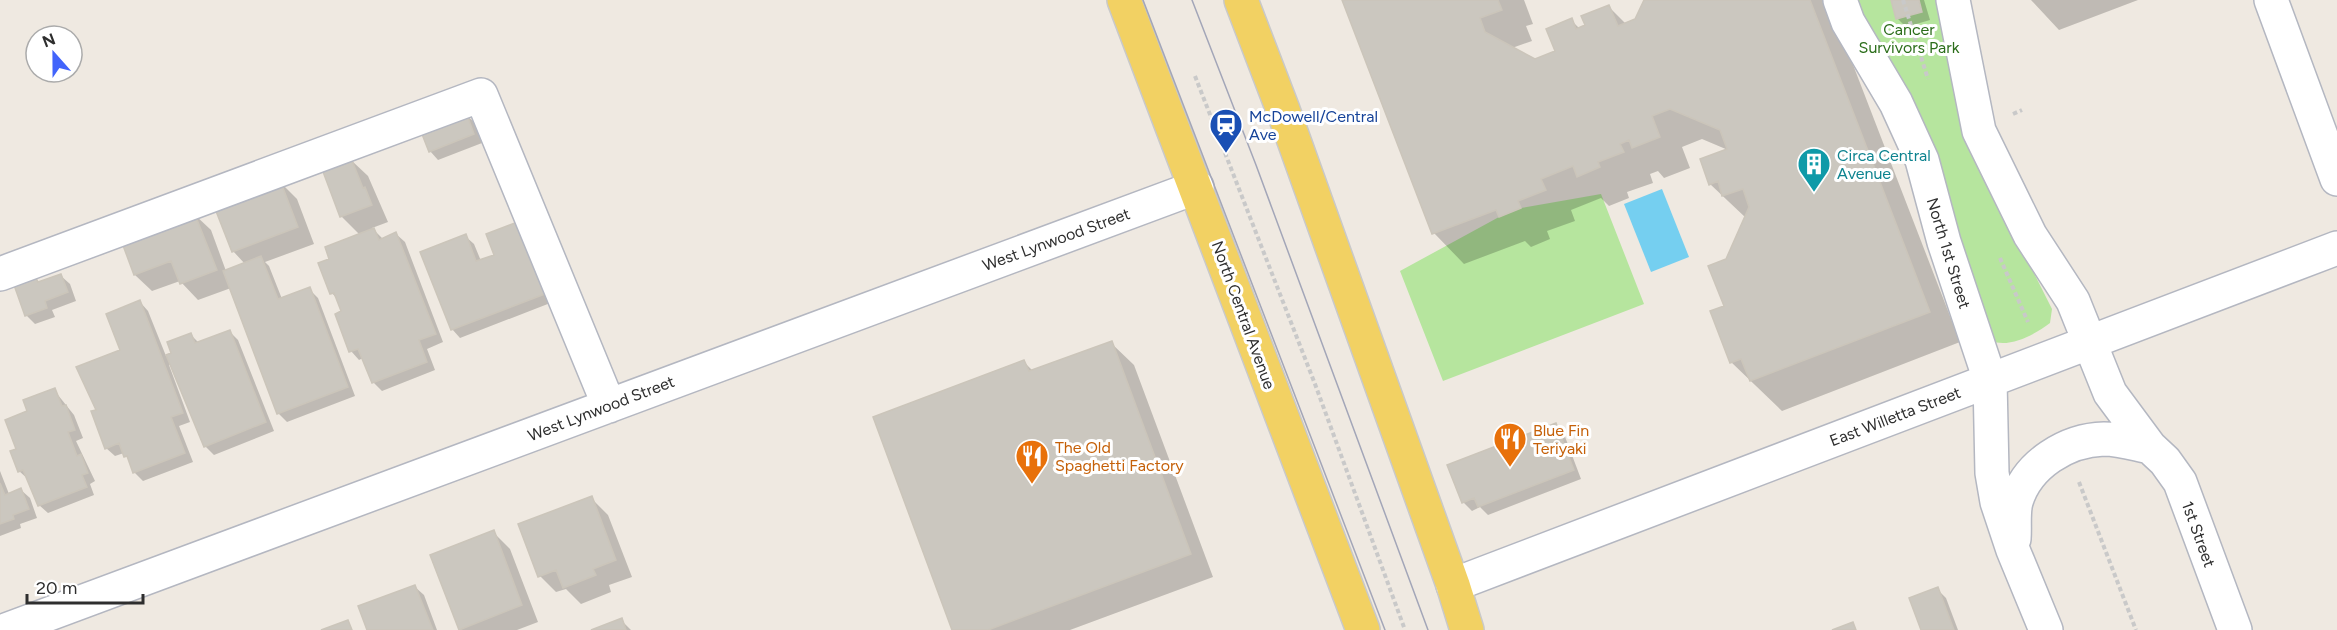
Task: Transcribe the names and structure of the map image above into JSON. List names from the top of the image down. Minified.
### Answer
{"streets":{"main road":["North Central Avenue"],"street":["West Lynwood Street","North 1st Street","East Willetta Street","1st Street"]},"crossings":[["West Lynwood Street","North Central Avenue"],["North 1st Street","East Willetta Street"],["East Willetta Street","1st Street"]],"parks":["Cancer Survivors Park"],"places":{"station":["McDowell/Central Ave"],"building":["Circa Central Avenue"],"restaurant":["Blue Fin Teriyaki","The Old Spaghetti Factory"]},"scale_bar":"20 m","north":"top"}
